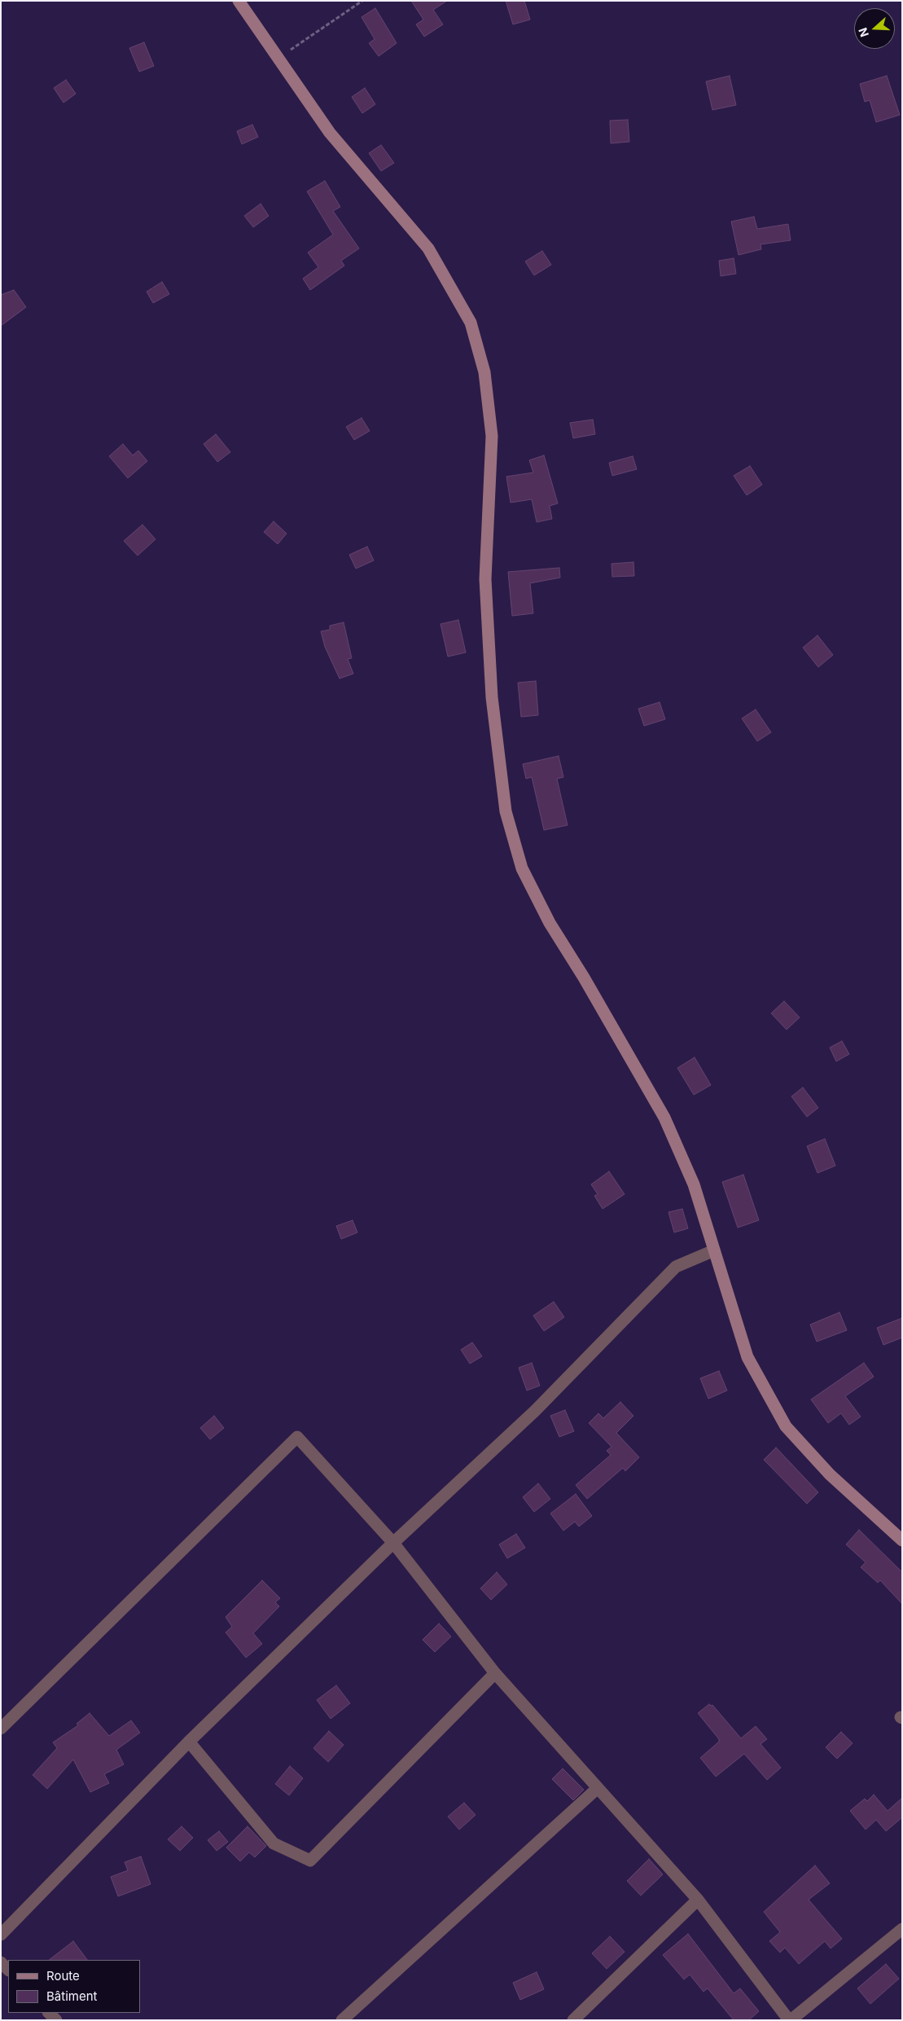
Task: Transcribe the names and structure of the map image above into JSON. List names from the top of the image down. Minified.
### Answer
{"legend":["Route","Bâtiment"],"north":"left"}
